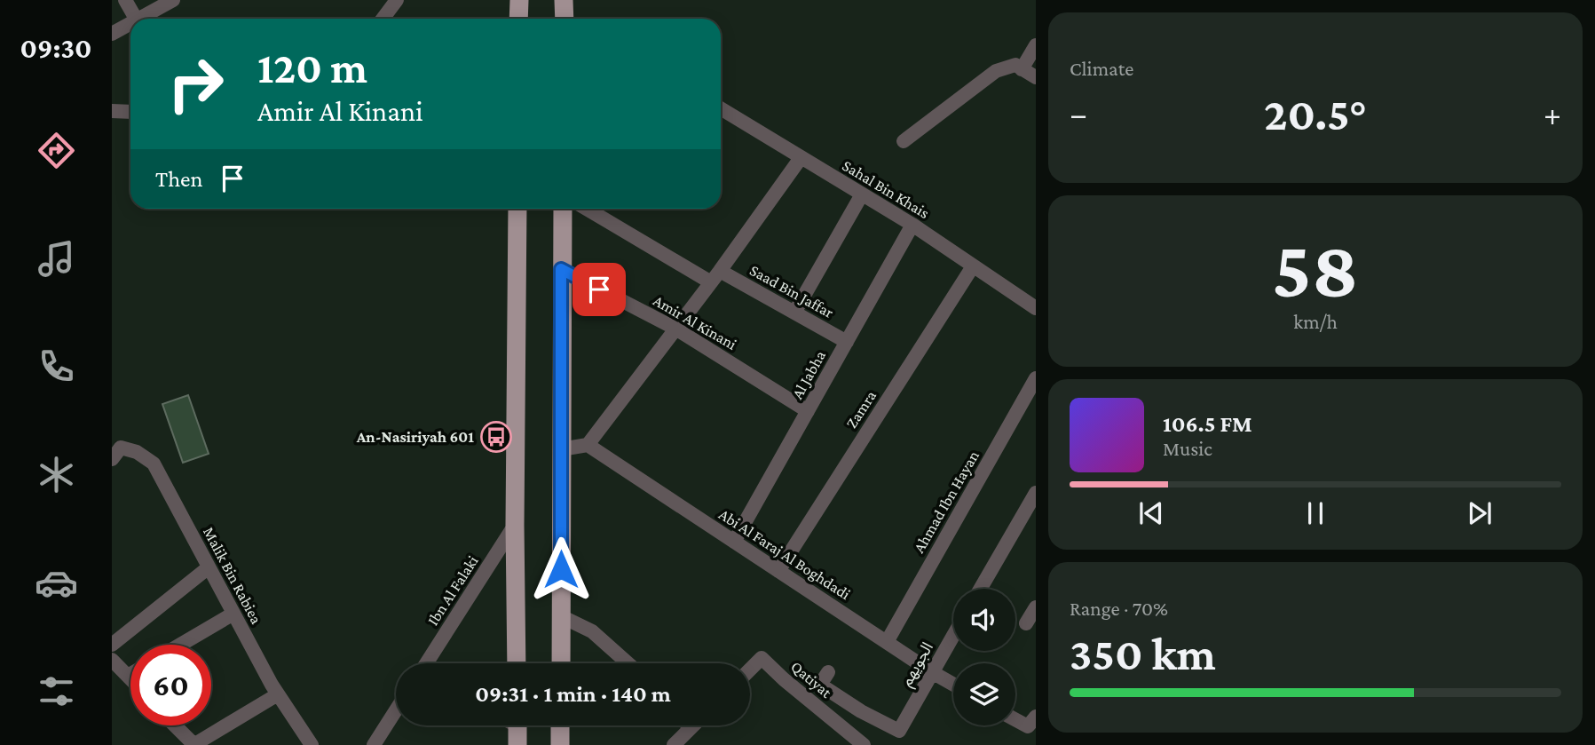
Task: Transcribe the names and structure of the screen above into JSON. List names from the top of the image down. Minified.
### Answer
{"streets":{"street":["Sahal Bin Khais","Saad Bin Jaffar","Amir Al Kinani","Al Jabha","Zamra","Ahmad Ibn Hayan","Abi Al Faraj Al Boghdadi","Malik Bin Rabiea","Ibn Al Falaki","الجويهم","Qatiyat"]},"crossings":[["Sahal Bin Khais","Al Jabha"],["Sahal Bin Khais","Zamra"],["Saad Bin Jaffar","Al Jabha"],["Amir Al Kinani","Al Jabha"],["Al Jabha","Abi Al Faraj Al Boghdadi"],["Zamra","Abi Al Faraj Al Boghdadi"],["Ahmad Ibn Hayan","Abi Al Faraj Al Boghdadi"],["Abi Al Faraj Al Boghdadi","الجويهم"]],"places":{"bus stop":["An-Nasiriyah 601"]},"page":{"tabs":"09:30","tile":["Climate",["58","km/h"],["Range · 70%","350 km"]],"turn":["120 m","Amir Al Kinani"],"heat":["−","20.5°","+"],"then":"Then","song":["106.5 FM","Music"],"limit":"60","trip":"09:31 · 1 min · 140 m"}}
